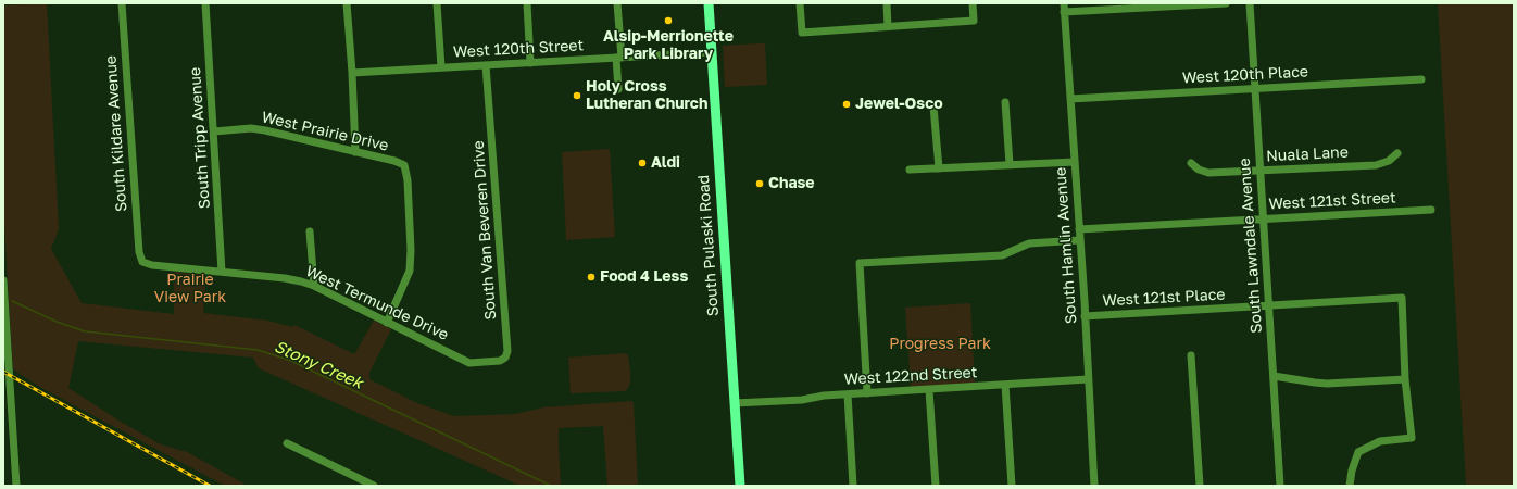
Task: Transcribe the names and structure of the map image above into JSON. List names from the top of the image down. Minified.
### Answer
{"streets":{"main road":["South Pulaski Road"],"street":["West 120th Street","West 120th Place","West Prairie Drive","South Kildare Avenue","South Tripp Avenue","Nuala Lane","West 121st Street","South Van Beveren Drive","South Hamlin Avenue","South Lawndale Avenue","West 121st Place","West Termunde Drive","West 122nd Street"]},"crossings":[["West 120th Street","South Van Beveren Drive"],["West 120th Street","South Pulaski Road"],["West 120th Place","South Hamlin Avenue"],["West 120th Place","South Lawndale Avenue"],["West Prairie Drive","South Tripp Avenue"],["West Prairie Drive","West Termunde Drive"],["South Kildare Avenue","West Termunde Drive"],["South Tripp Avenue","West Termunde Drive"],["Nuala Lane","South Lawndale Avenue"],["West 121st Street","South Hamlin Avenue"],["West 121st Street","South Lawndale Avenue"],["South Van Beveren Drive","West Termunde Drive"],["South Pulaski Road","West 122nd Street"],["South Hamlin Avenue","West 121st Place"],["South Hamlin Avenue","West 122nd Street"],["South Lawndale Avenue","West 121st Place"]],"water":["Stony Creek"],"parks":["Prairie View Park","Progress Park"],"places":["Alsip-Merrionette Park Library","Holy Cross Lutheran Church","Jewel-Osco","Aldi","Chase","Food 4 Less"]}
